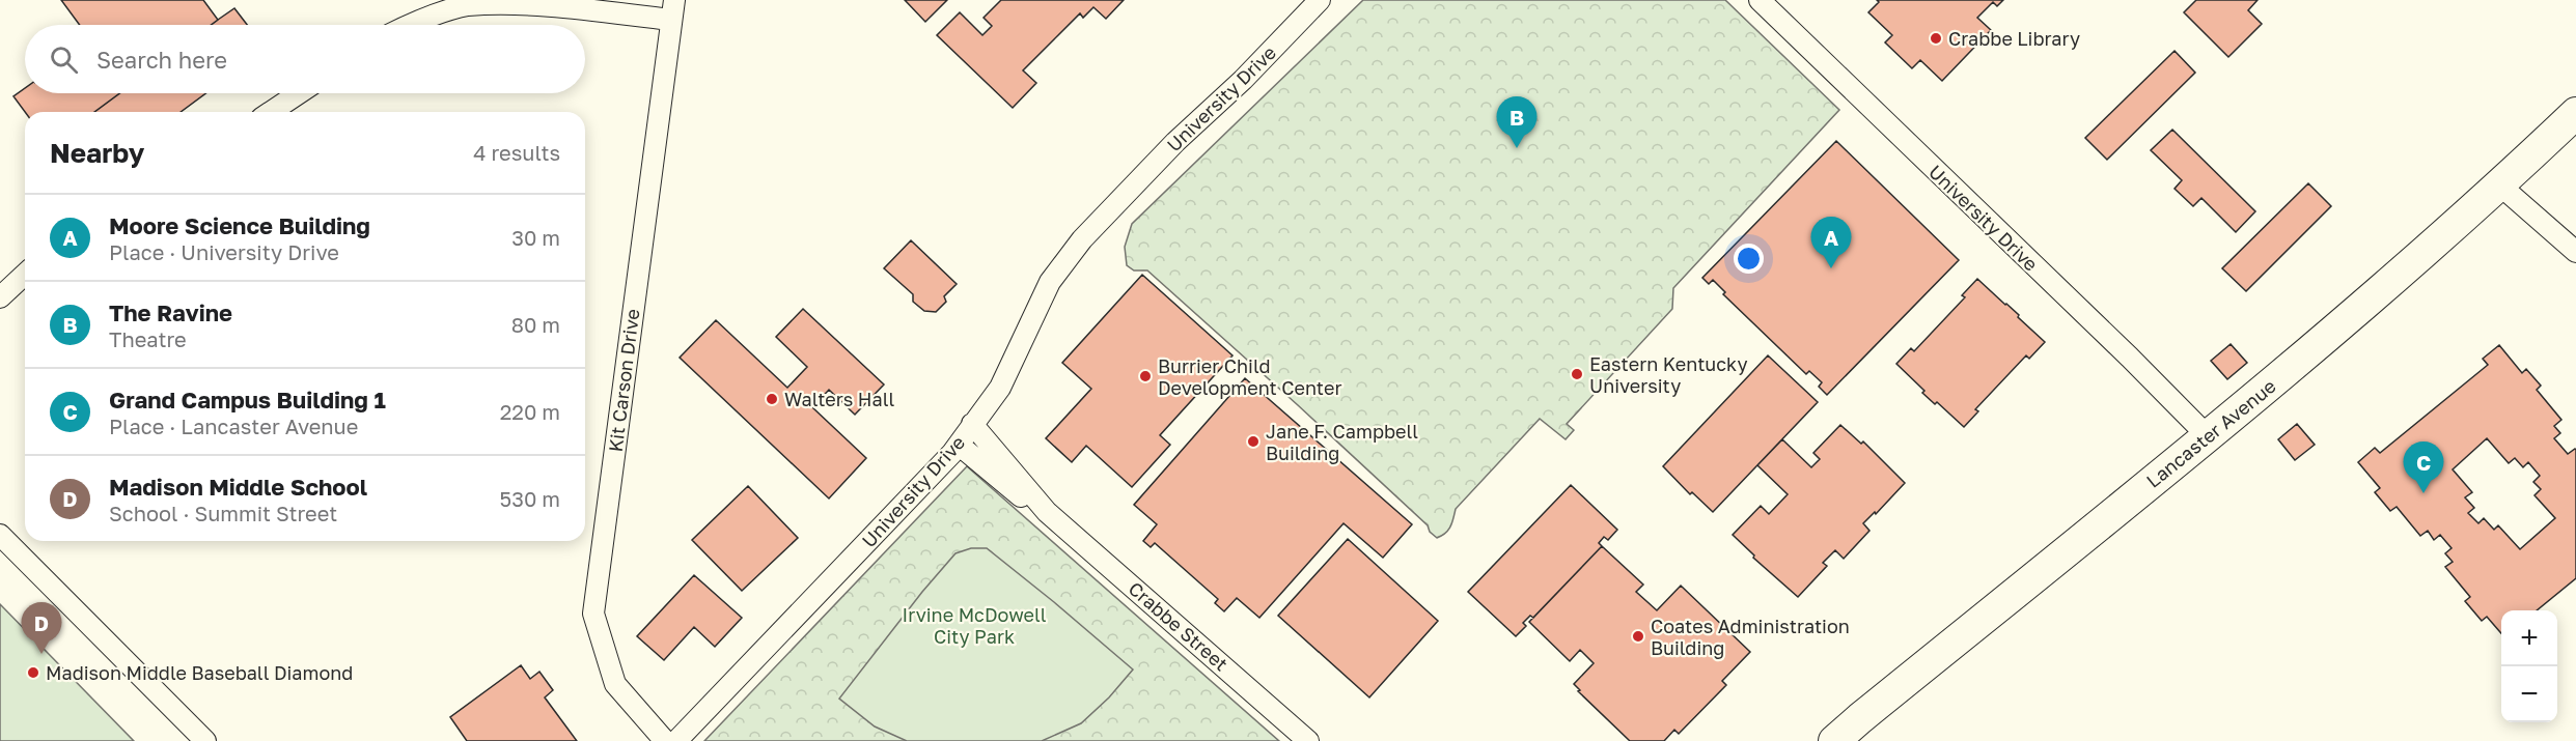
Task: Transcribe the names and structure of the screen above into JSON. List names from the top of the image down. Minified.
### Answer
{"streets":{"main road":["Lancaster Avenue"],"street":["University Drive","Kit Carson Drive","Crabbe Street"]},"crossings":[["University Drive","Lancaster Avenue"],["University Drive","Crabbe Street"]],"parks":["Irvine McDowell City Park"],"places":["Crabbe Library","Eastern Kentucky University","Burrier Child Development Center","Walters Hall","Jane F. Campbell Building","Coates Administration Building","Madison Middle Baseball Diamond"],"page":{"search":"Search here","pins":["B","A","C","D"],"heading":["Nearby","4 results"],"list":[{"mark":"A","name":"Moore Science Building","note":"Place · University Drive","value":"30 m"},{"mark":"B","name":"The Ravine","note":"Theatre","value":"80 m"},{"mark":"C","name":"Grand Campus Building 1","note":"Place · Lancaster Avenue","value":"220 m"},{"mark":"D","name":"Madison Middle School","note":"School · Summit Street","value":"530 m"}],"map_buttons":["+","−"]}}
